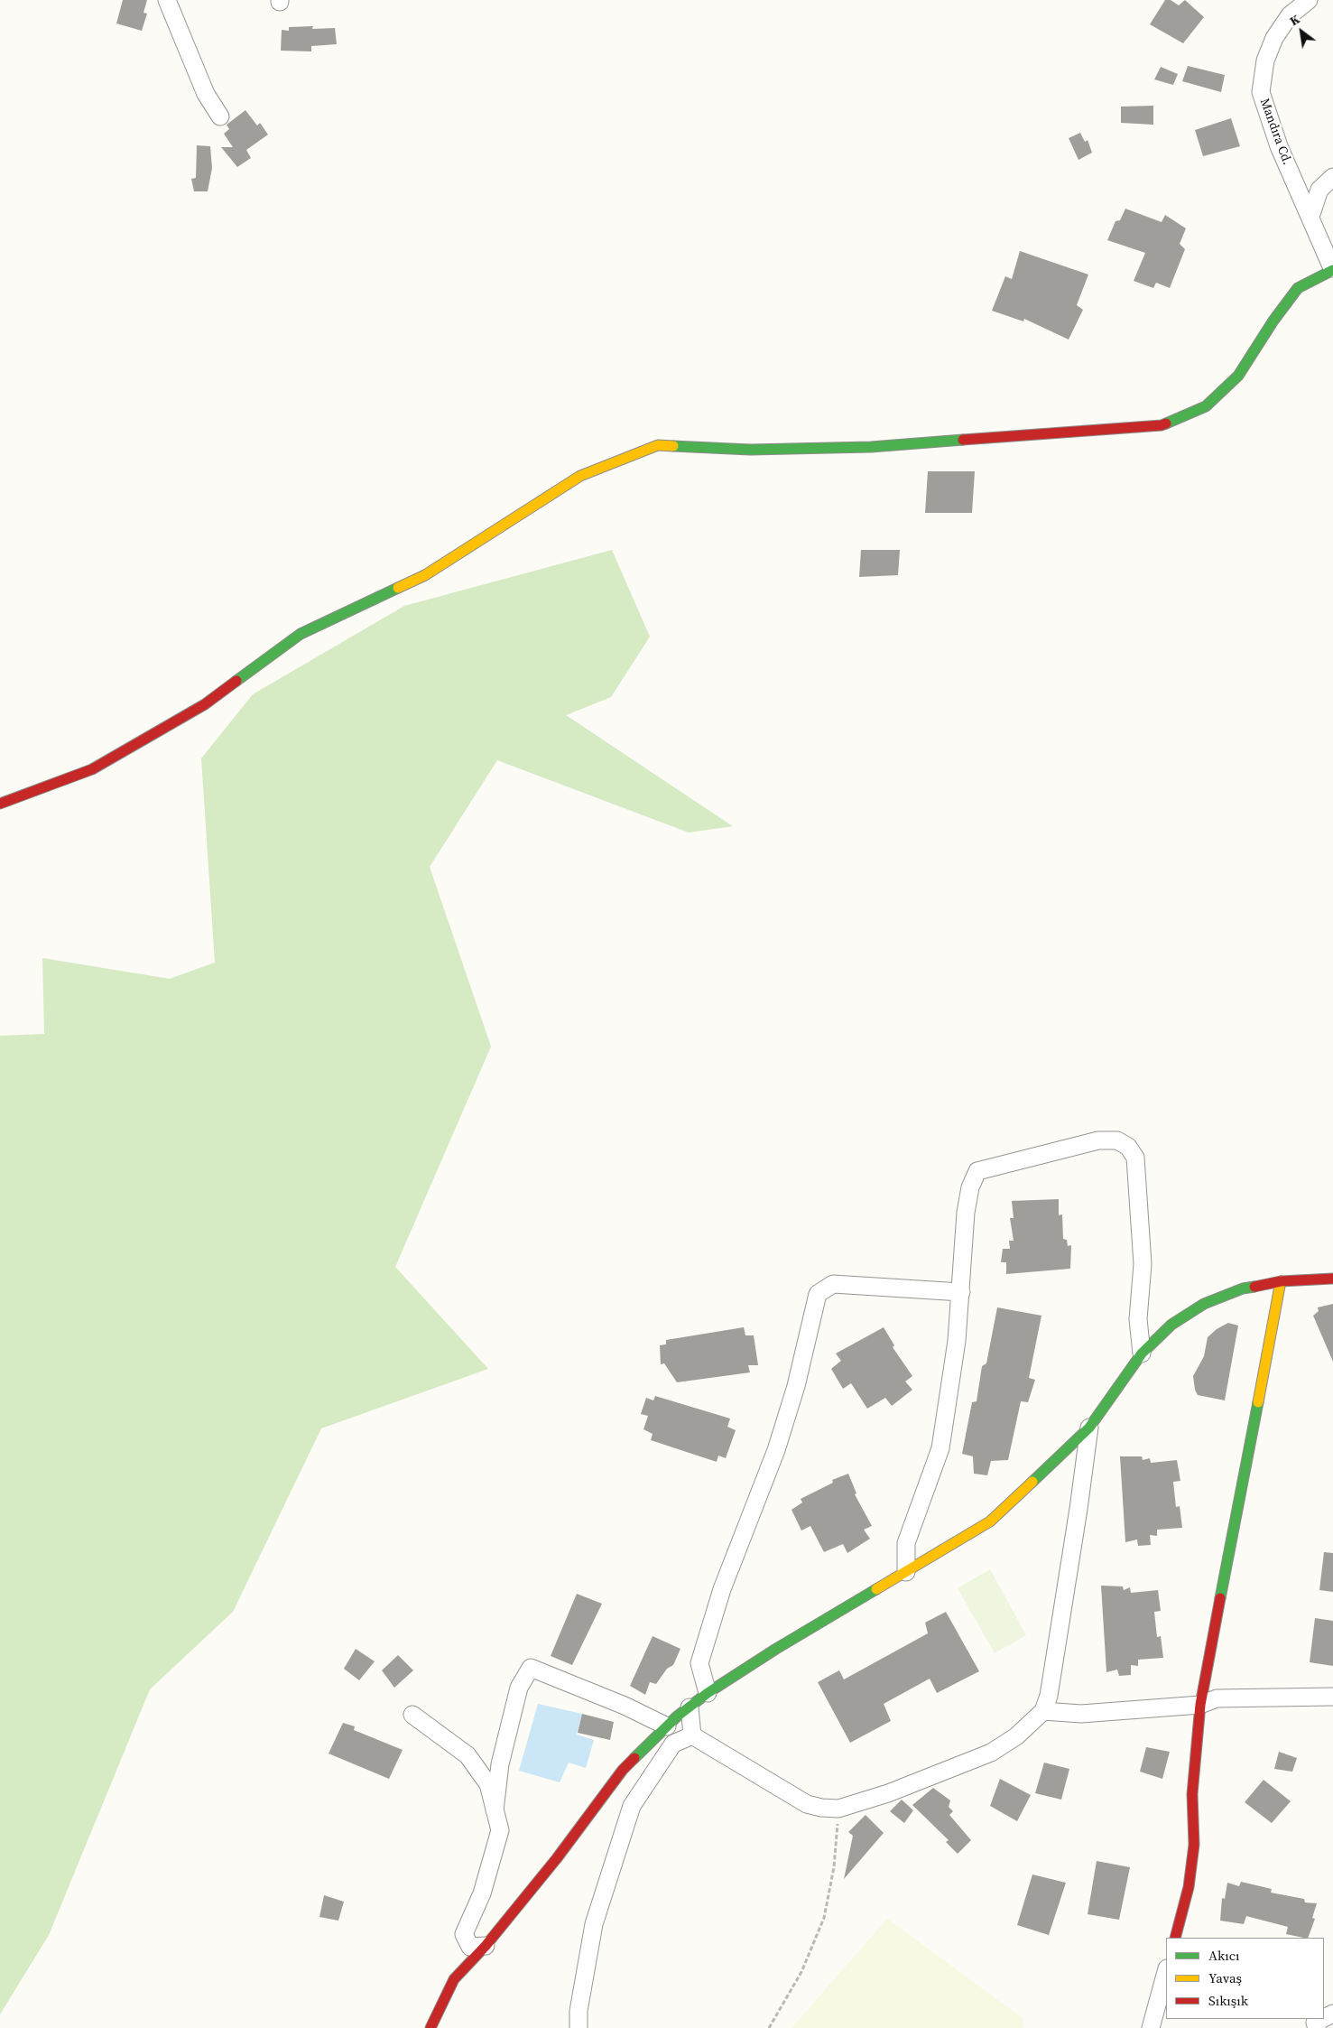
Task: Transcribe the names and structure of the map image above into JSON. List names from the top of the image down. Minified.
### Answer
{"streets":{"street":["Mandıra Cd."]},"legend":["Akıcı","Yavaş","Sıkışık"],"north":"top left"}
